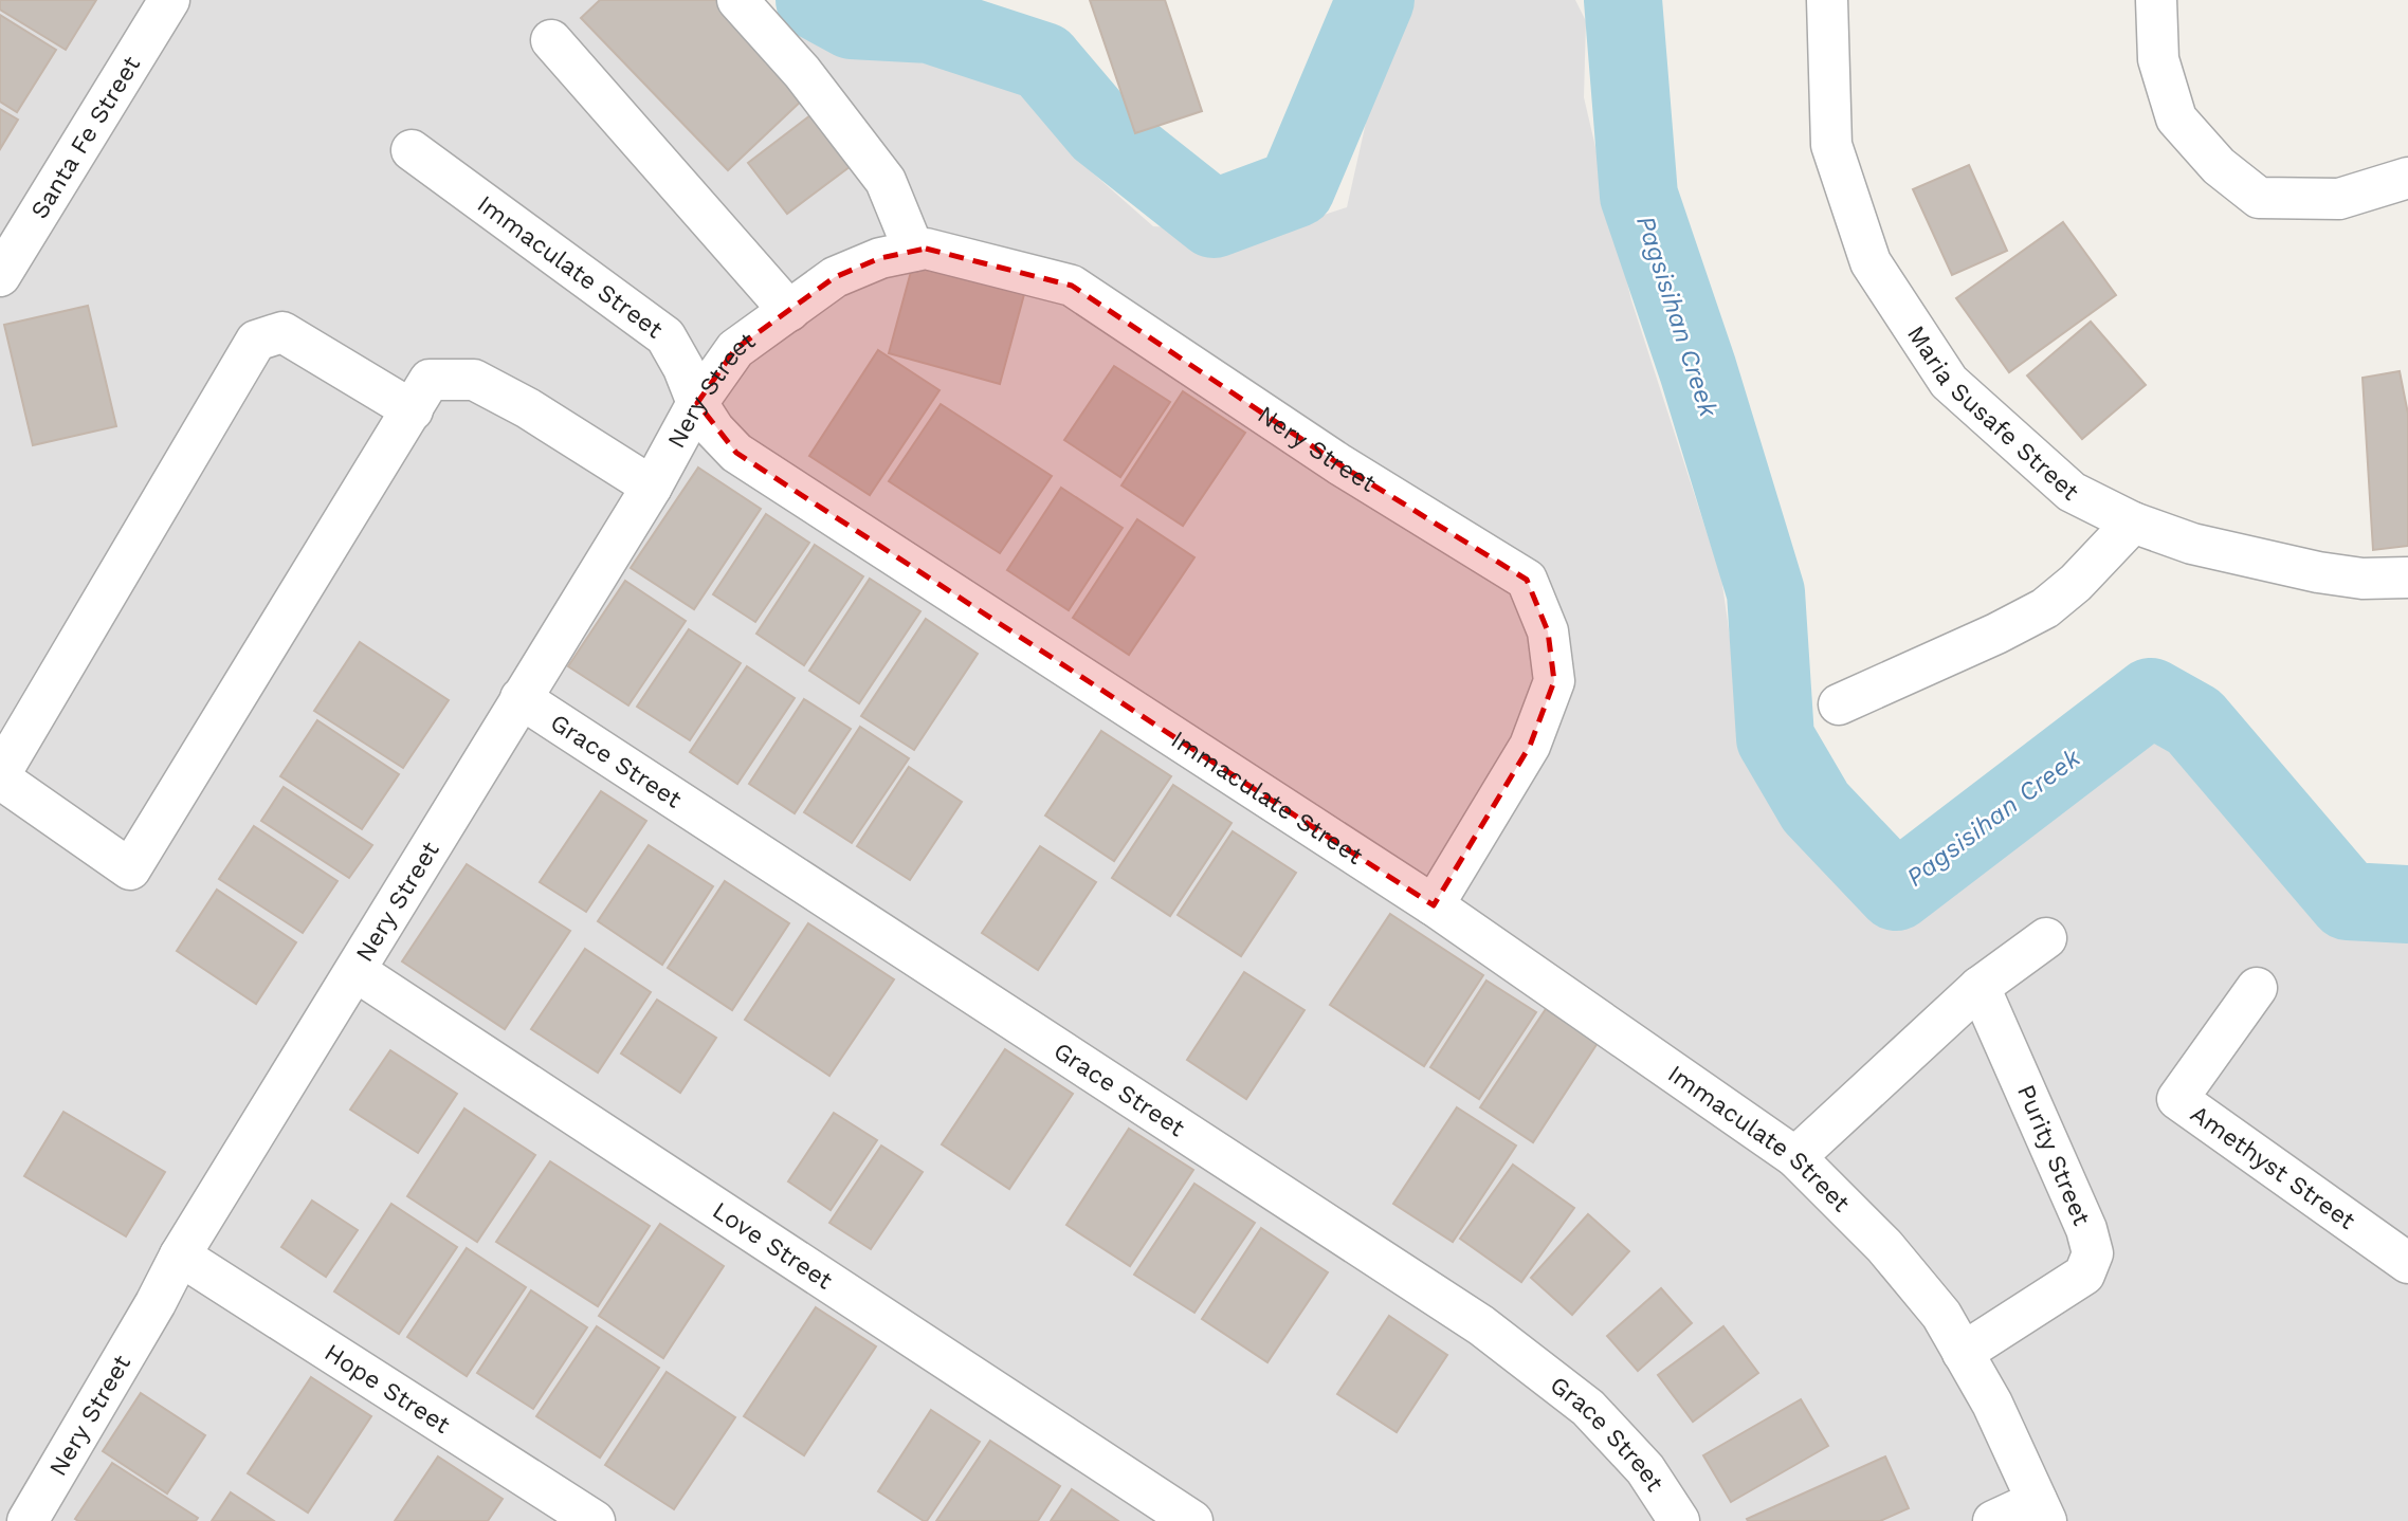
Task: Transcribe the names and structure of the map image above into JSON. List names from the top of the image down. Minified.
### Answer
{"streets":{"street":["Santa Fe Street","Immaculate Street","Nery Street","Maria Susafe Street","Grace Street","Purity Street","Amethyst Street","Love Street","Hope Street"]},"crossings":[["Immaculate Street","Nery Street"],["Immaculate Street","Purity Street"],["Nery Street","Grace Street"],["Nery Street","Love Street"],["Nery Street","Hope Street"]],"water":["Pagsisihan Creek"]}
